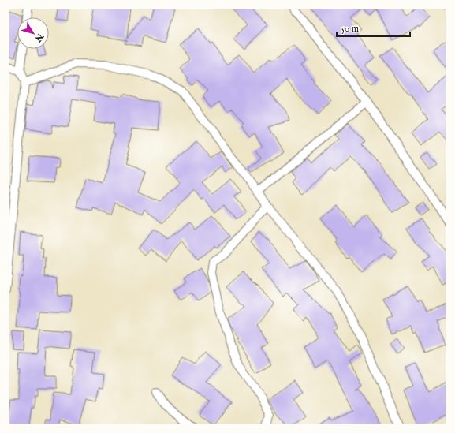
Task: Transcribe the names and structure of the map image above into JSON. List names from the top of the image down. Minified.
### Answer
{"scale_bar":"50 m","north":"bottom right"}
